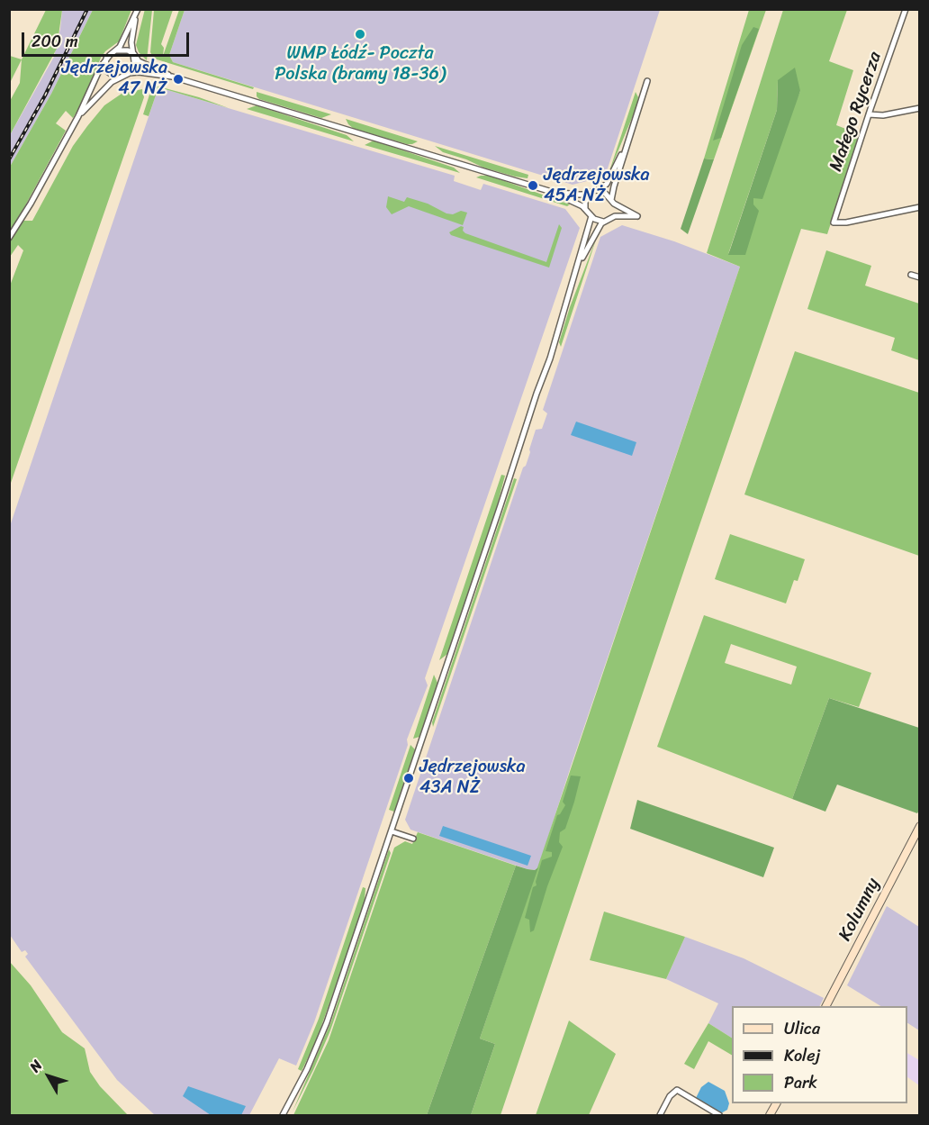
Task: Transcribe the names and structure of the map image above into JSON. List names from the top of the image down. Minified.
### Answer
{"streets":{"street":["Małego Rycerza","Kolumny"]},"places":["WMP Łódź- Poczta Polska (bramy 18-36)","Jędrzejowska 47 NŻ","Jędrzejowska 45A NŻ","Jędrzejowska 43A NŻ"],"legend":["Ulica","Kolej","Park"],"scale_bar":"200 m","north":"top left"}
